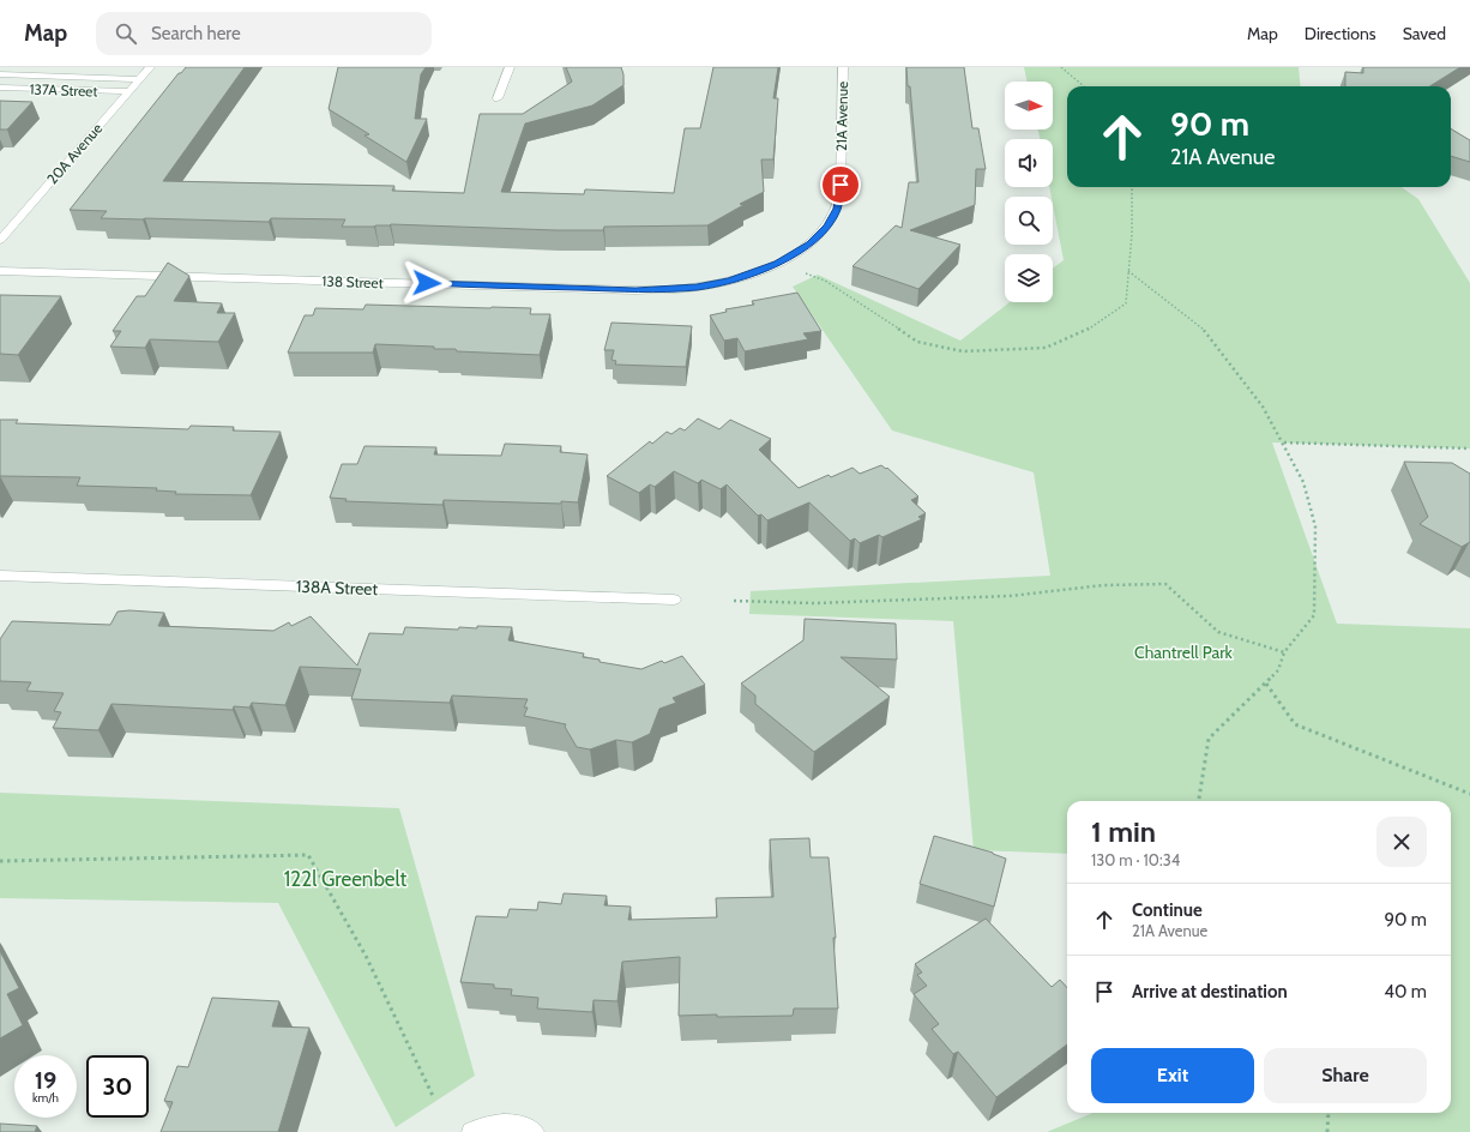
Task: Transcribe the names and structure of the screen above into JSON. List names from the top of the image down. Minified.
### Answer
{"streets":{"street":["137A Street","21A Avenue","20A Avenue","138 Street","138A Street"]},"crossings":[["137A Street","20A Avenue"],["21A Avenue","138 Street"]],"parks":["Chantrell Park","122l Greenbelt"],"north":"right","page":{"header":"Map","search":"Search here","nav":["Map","Directions","Saved"],"turn":["90 m","21A Avenue"],"heading":["1 min","130 m · 10:34"],"list":[{"name":"Continue","note":"21A Avenue","value":"90 m"},{"name":"Arrive at destination","value":"40 m"}],"buttons":["Exit","Share"],"speed":"19 km/h","limit":"30"}}
